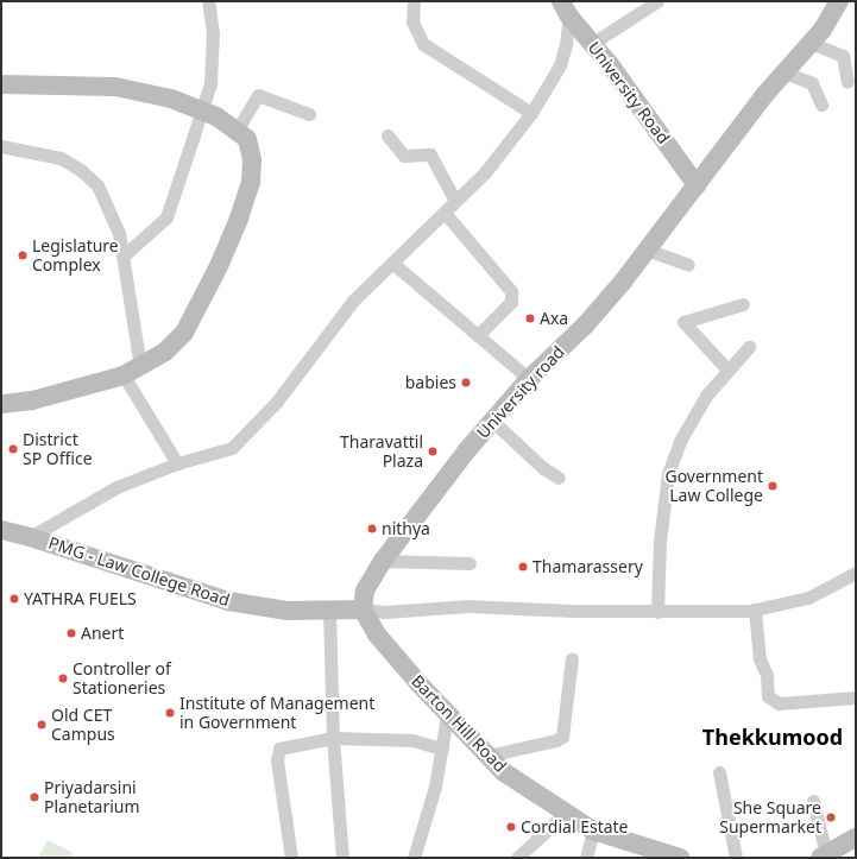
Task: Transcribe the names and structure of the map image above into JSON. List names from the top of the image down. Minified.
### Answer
{"streets":{"street":["University Road","University road","PMG - Law College Road","Barton Hill Road"]},"crossings":[["University Road","University road"],["University road","PMG - Law College Road"],["University road","Barton Hill Road"],["PMG - Law College Road","Barton Hill Road"]],"districts":["Thekkumood"],"places":["Legislature Complex","Axa","babies","District SP Office","Tharavattil Plaza","Government Law College","nithya","Thamarassery","YATHRA FUELS","Anert","Controller of Stationeries","Institute of Management in Government","Old CET Campus","Priyadarsini Planetarium","She Square Supermarket","Cordial Estate"]}
